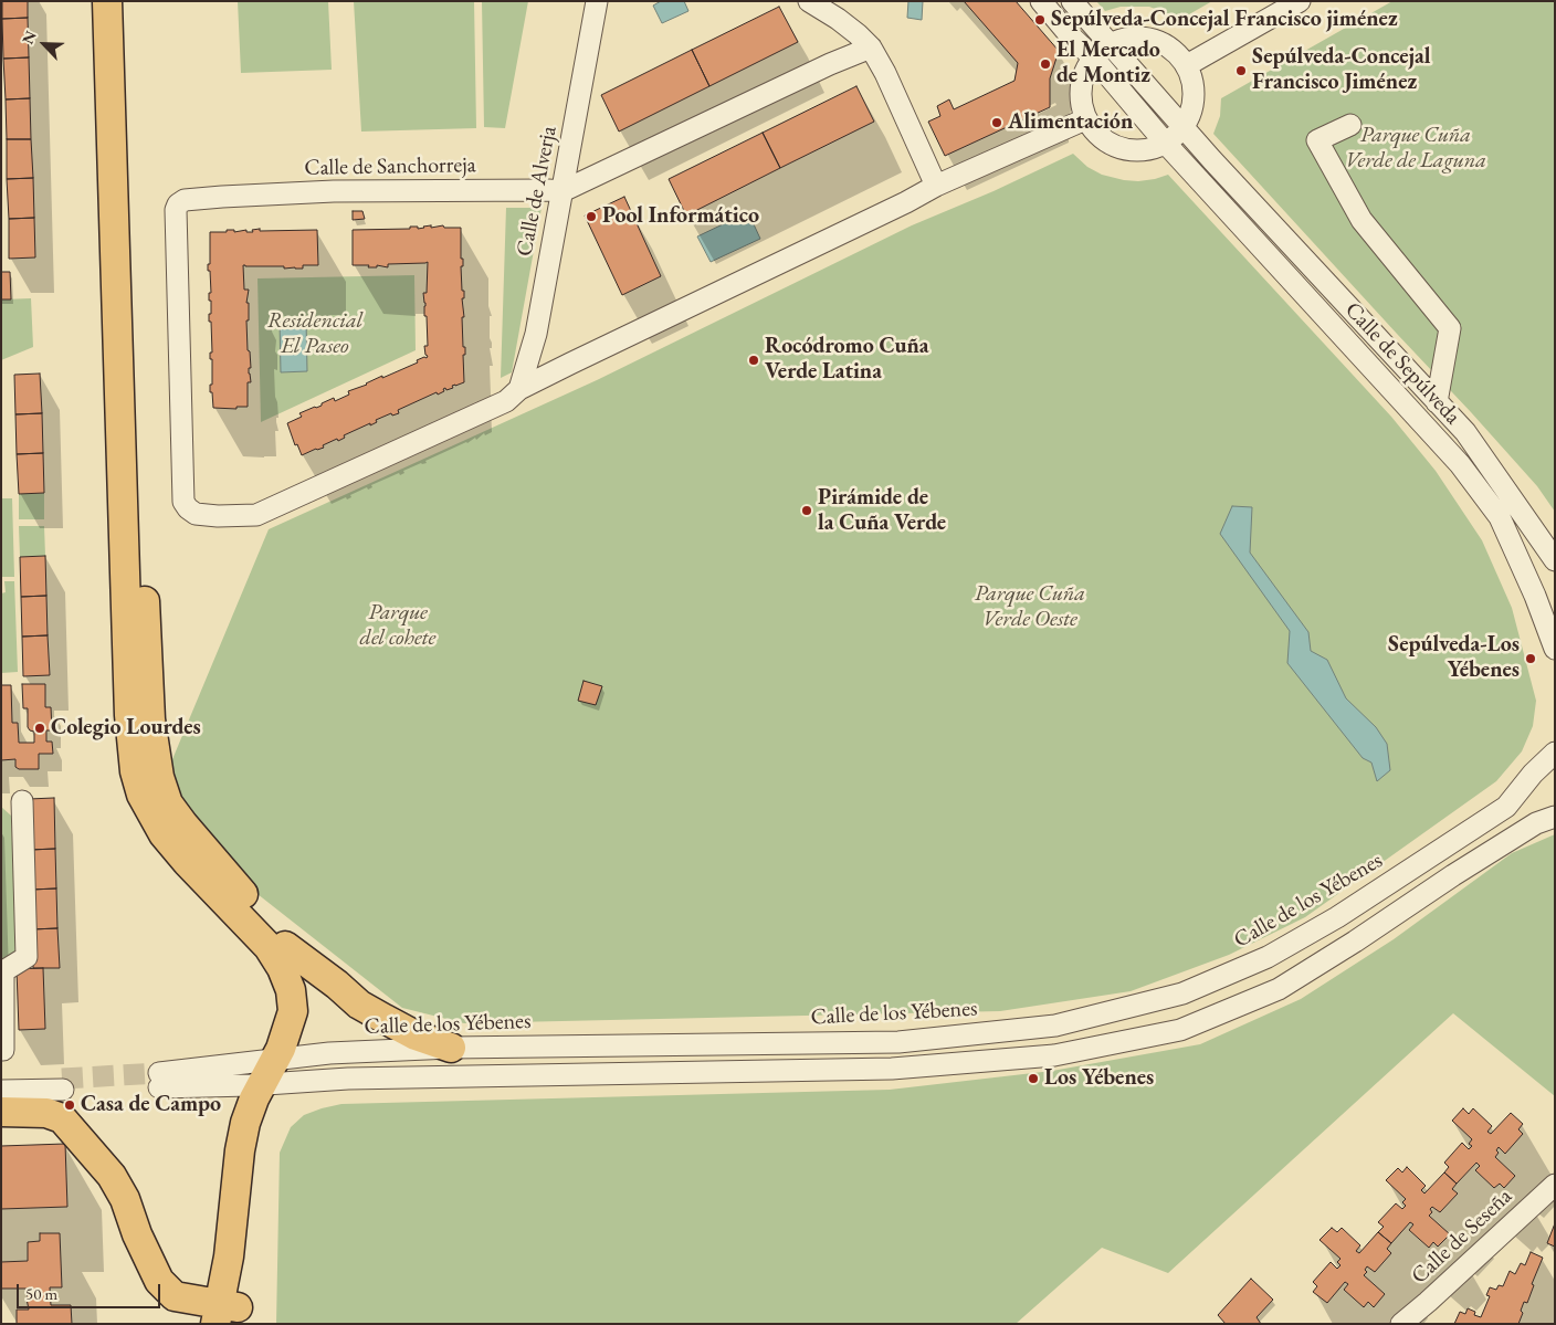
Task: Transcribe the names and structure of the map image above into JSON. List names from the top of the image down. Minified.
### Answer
{"streets":{"street":["Calle de Sanchorreja","Calle de Alverja","Calle de Sepúlveda","Calle de los Yébenes","Calle de Seseña"]},"crossings":[["Calle de Sanchorreja","Calle de Alverja"]],"parks":["Parque Cuña Verde de Laguna","Residencial El Paseo","Parque Cuña Verde Oeste","Parque del cohete"],"places":["Sepúlveda-Concejal Francisco jiménez","El Mercado de Montiz","Sepúlveda-Concejal Francisco Jiménez","Alimentación","Pool Informático","Rocódromo Cuña Verde Latina","Pirámide de la Cuña Verde","Sepúlveda-Los Yébenes","Colegio Lourdes","Los Yébenes","Casa de Campo"],"scale_bar":"50 m","north":"top left"}
